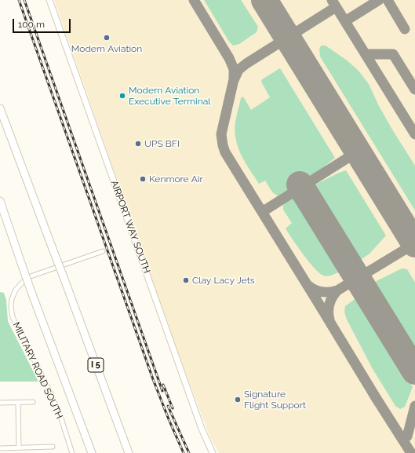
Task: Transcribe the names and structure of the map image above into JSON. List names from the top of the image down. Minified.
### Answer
{"streets":{"highway":["I 5"],"main road":["AIRPORT WAY SOUTH"],"street":["MILITARY ROAD SOUTH"]},"places":["Modern Aviation","Modern Aviation Executive Terminal","UPS BFI","Kenmore Air","Clay Lacy Jets","Signature Flight Support"],"scale_bar":"100 m"}
